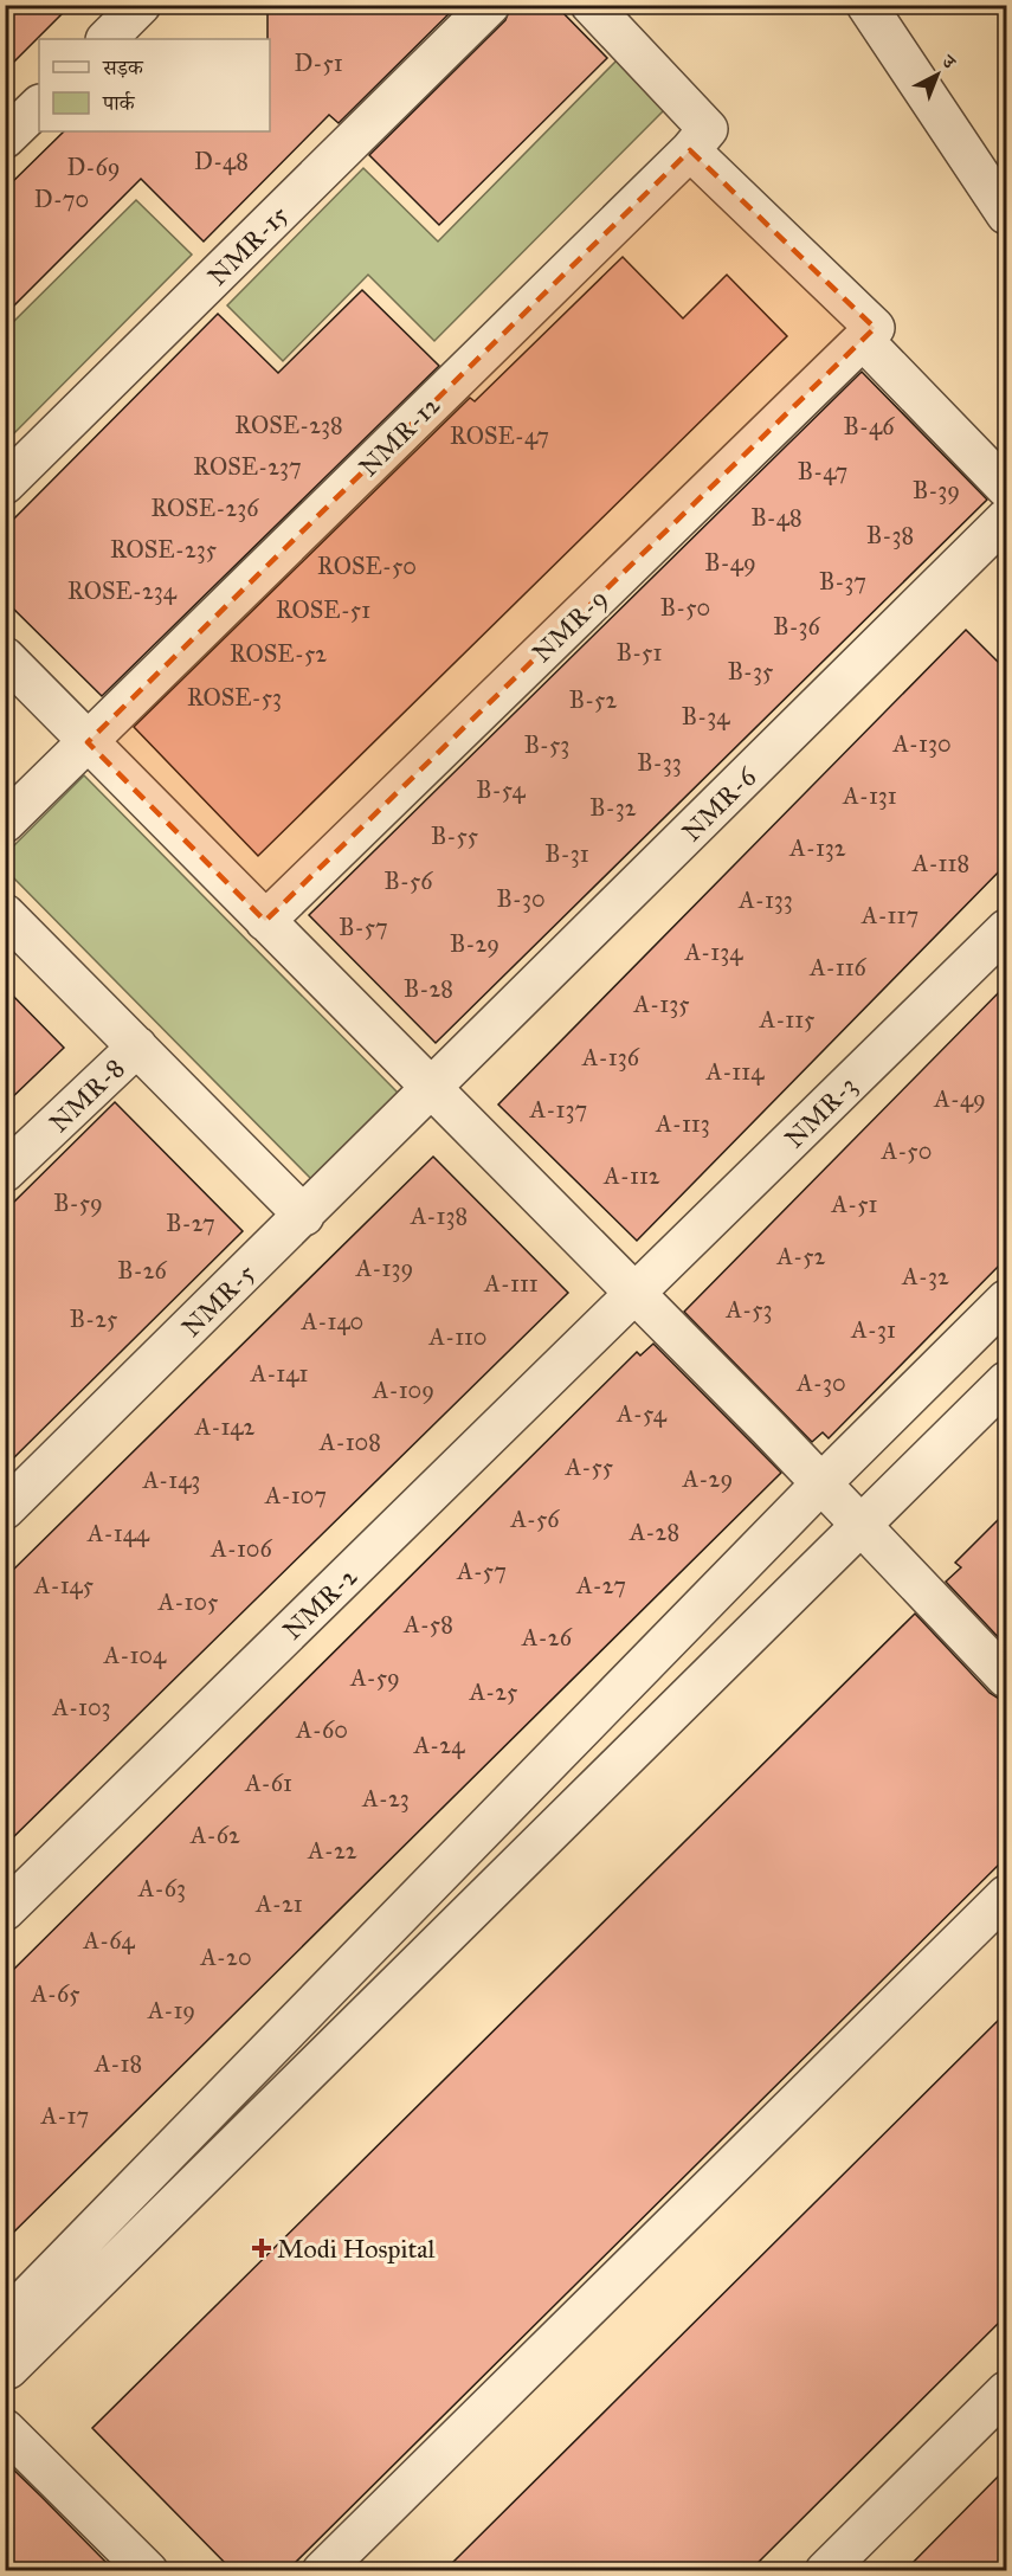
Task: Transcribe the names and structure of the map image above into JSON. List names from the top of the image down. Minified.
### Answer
{"streets":{"street":["NMR-15","NMR-12","NMR-9","NMR-6","NMR-8","NMR-3","NMR-5","NMR-2"]},"crossings":[["NMR-6","NMR-5"],["NMR-3","NMR-2"]],"places":{"health":["Modi Hospital"]},"house_numbers":["D-51","D-48","D-69","D-70","ROSE-238","B-46","ROSE-47","ROSE-237","B-47","B-39","ROSE-236","B-48","B-38","ROSE-235","B-49","ROSE-50","B-37","ROSE-234","B-50","ROSE-51","B-36","B-51","ROSE-52","B-35","ROSE-53","B-52","B-34","A-130","B-53","B-33","B-54","A-131","B-32","B-55","A-132","B-31","A-118","B-56","B-30","A-133","A-117","B-57","B-29","A-134","A-116","B-28","A-135","A-115","A-136","A-114","A-49","A-137","A-113","A-50","A-112","B-59","A-51","A-138","B-27","A-52","A-139","B-26","A-32","A-111","A-53","B-25","A-140","A-31","A-110","A-141","A-30","A-109","A-54","A-142","A-108","A-55","A-29","A-143","A-107","A-56","A-28","A-144","A-106","A-57","A-145","A-27","A-105","A-58","A-26","A-104","A-59","A-25","A-103","A-60","A-24","A-61","A-23","A-62","A-22","A-63","A-21","A-64","A-20","A-65","A-19","A-18","A-17"],"legend":["सड़क","पार्क"],"north":"top right"}
